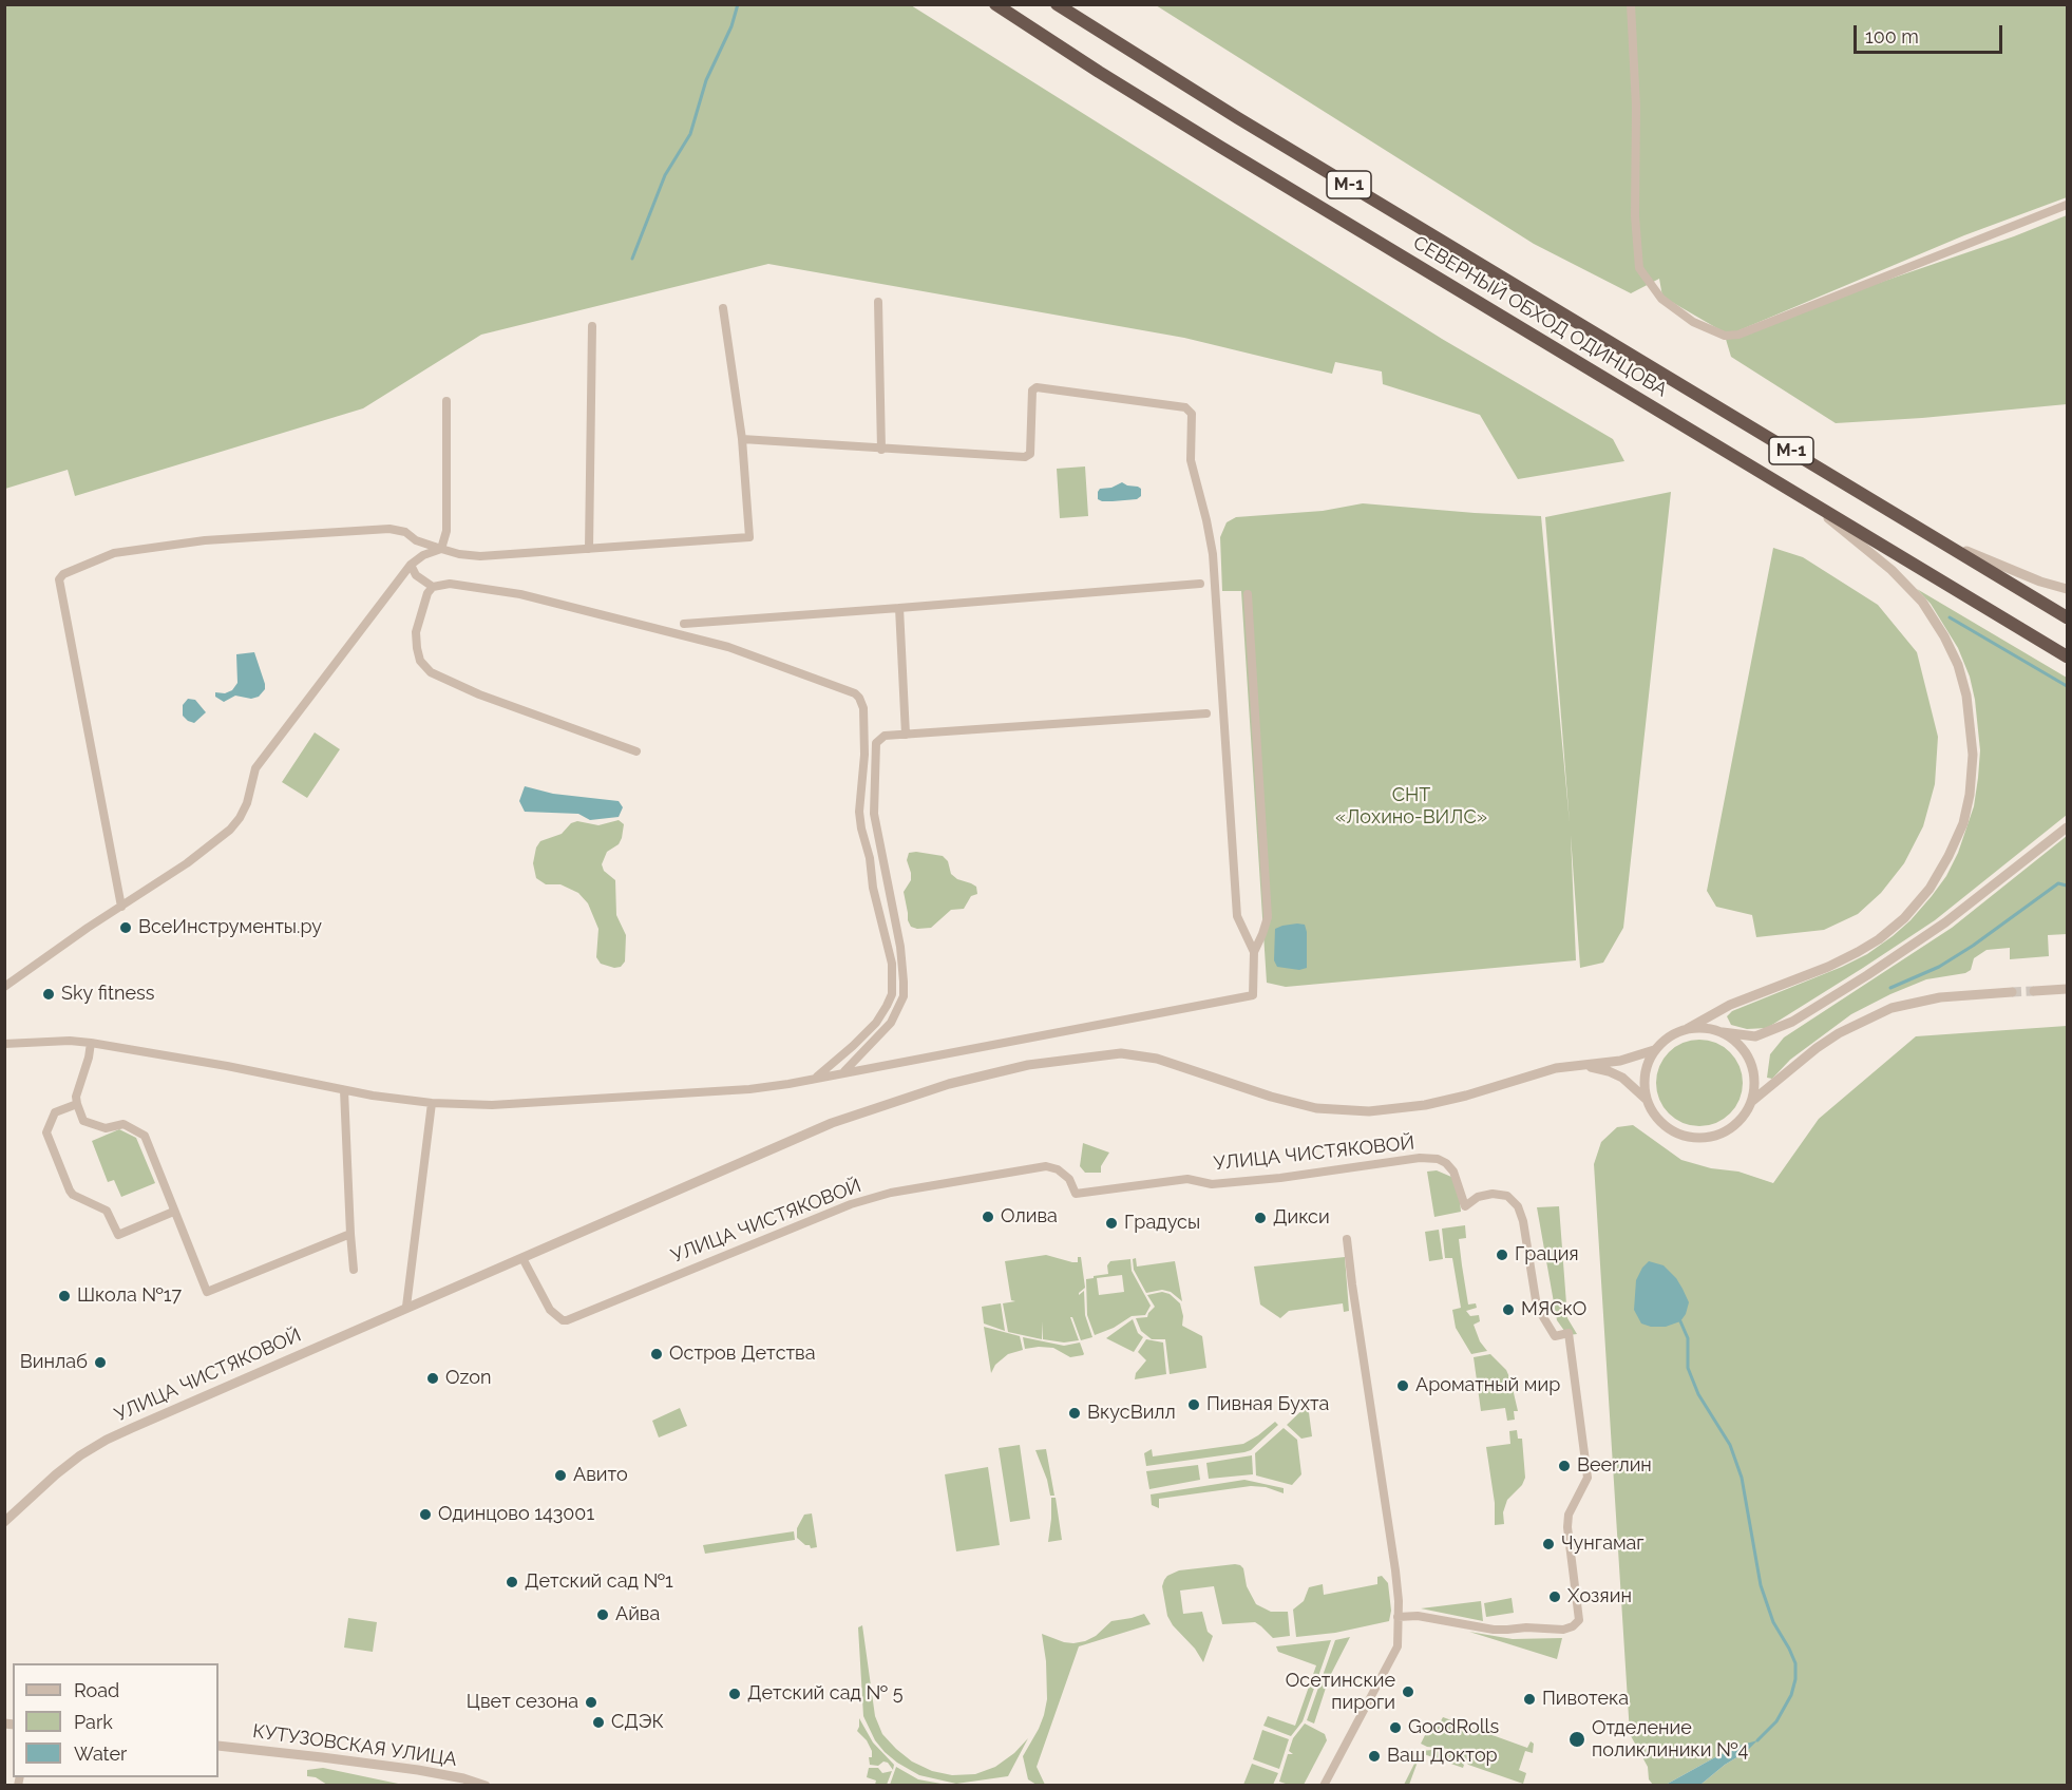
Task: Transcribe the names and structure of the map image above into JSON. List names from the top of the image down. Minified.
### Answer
{"streets":{"highway":["М-1","СЕВЕРНЫЙ ОБХОД ОДИНЦОВА"],"street":["УЛИЦА ЧИСТЯКОВОЙ","КУТУЗОВСКАЯ УЛИЦА"]},"parks":["СНТ «Лохино-ВИЛС»"],"places":["ВсеИнструменты.ру","Sky fitness","Олива","Дикси","Градусы","Грация","Школа №17","МЯСкО","Остров Детства","Винлаб","Ozon","Ароматный мир","Пивная Бухта","ВкусВилл","Beerлин","Авито","Одинцово 143001","Чунгамаг","Детский сад №1","Хозяин","Айва","Осетинские пироги","Детский сад № 5","Пивотека","Цвет сезона","СДЭК","GoodRolls","Отделение поликлиники №4","Ваш Доктор"],"legend":["Road","Park","Water"],"scale_bar":"100 m"}
